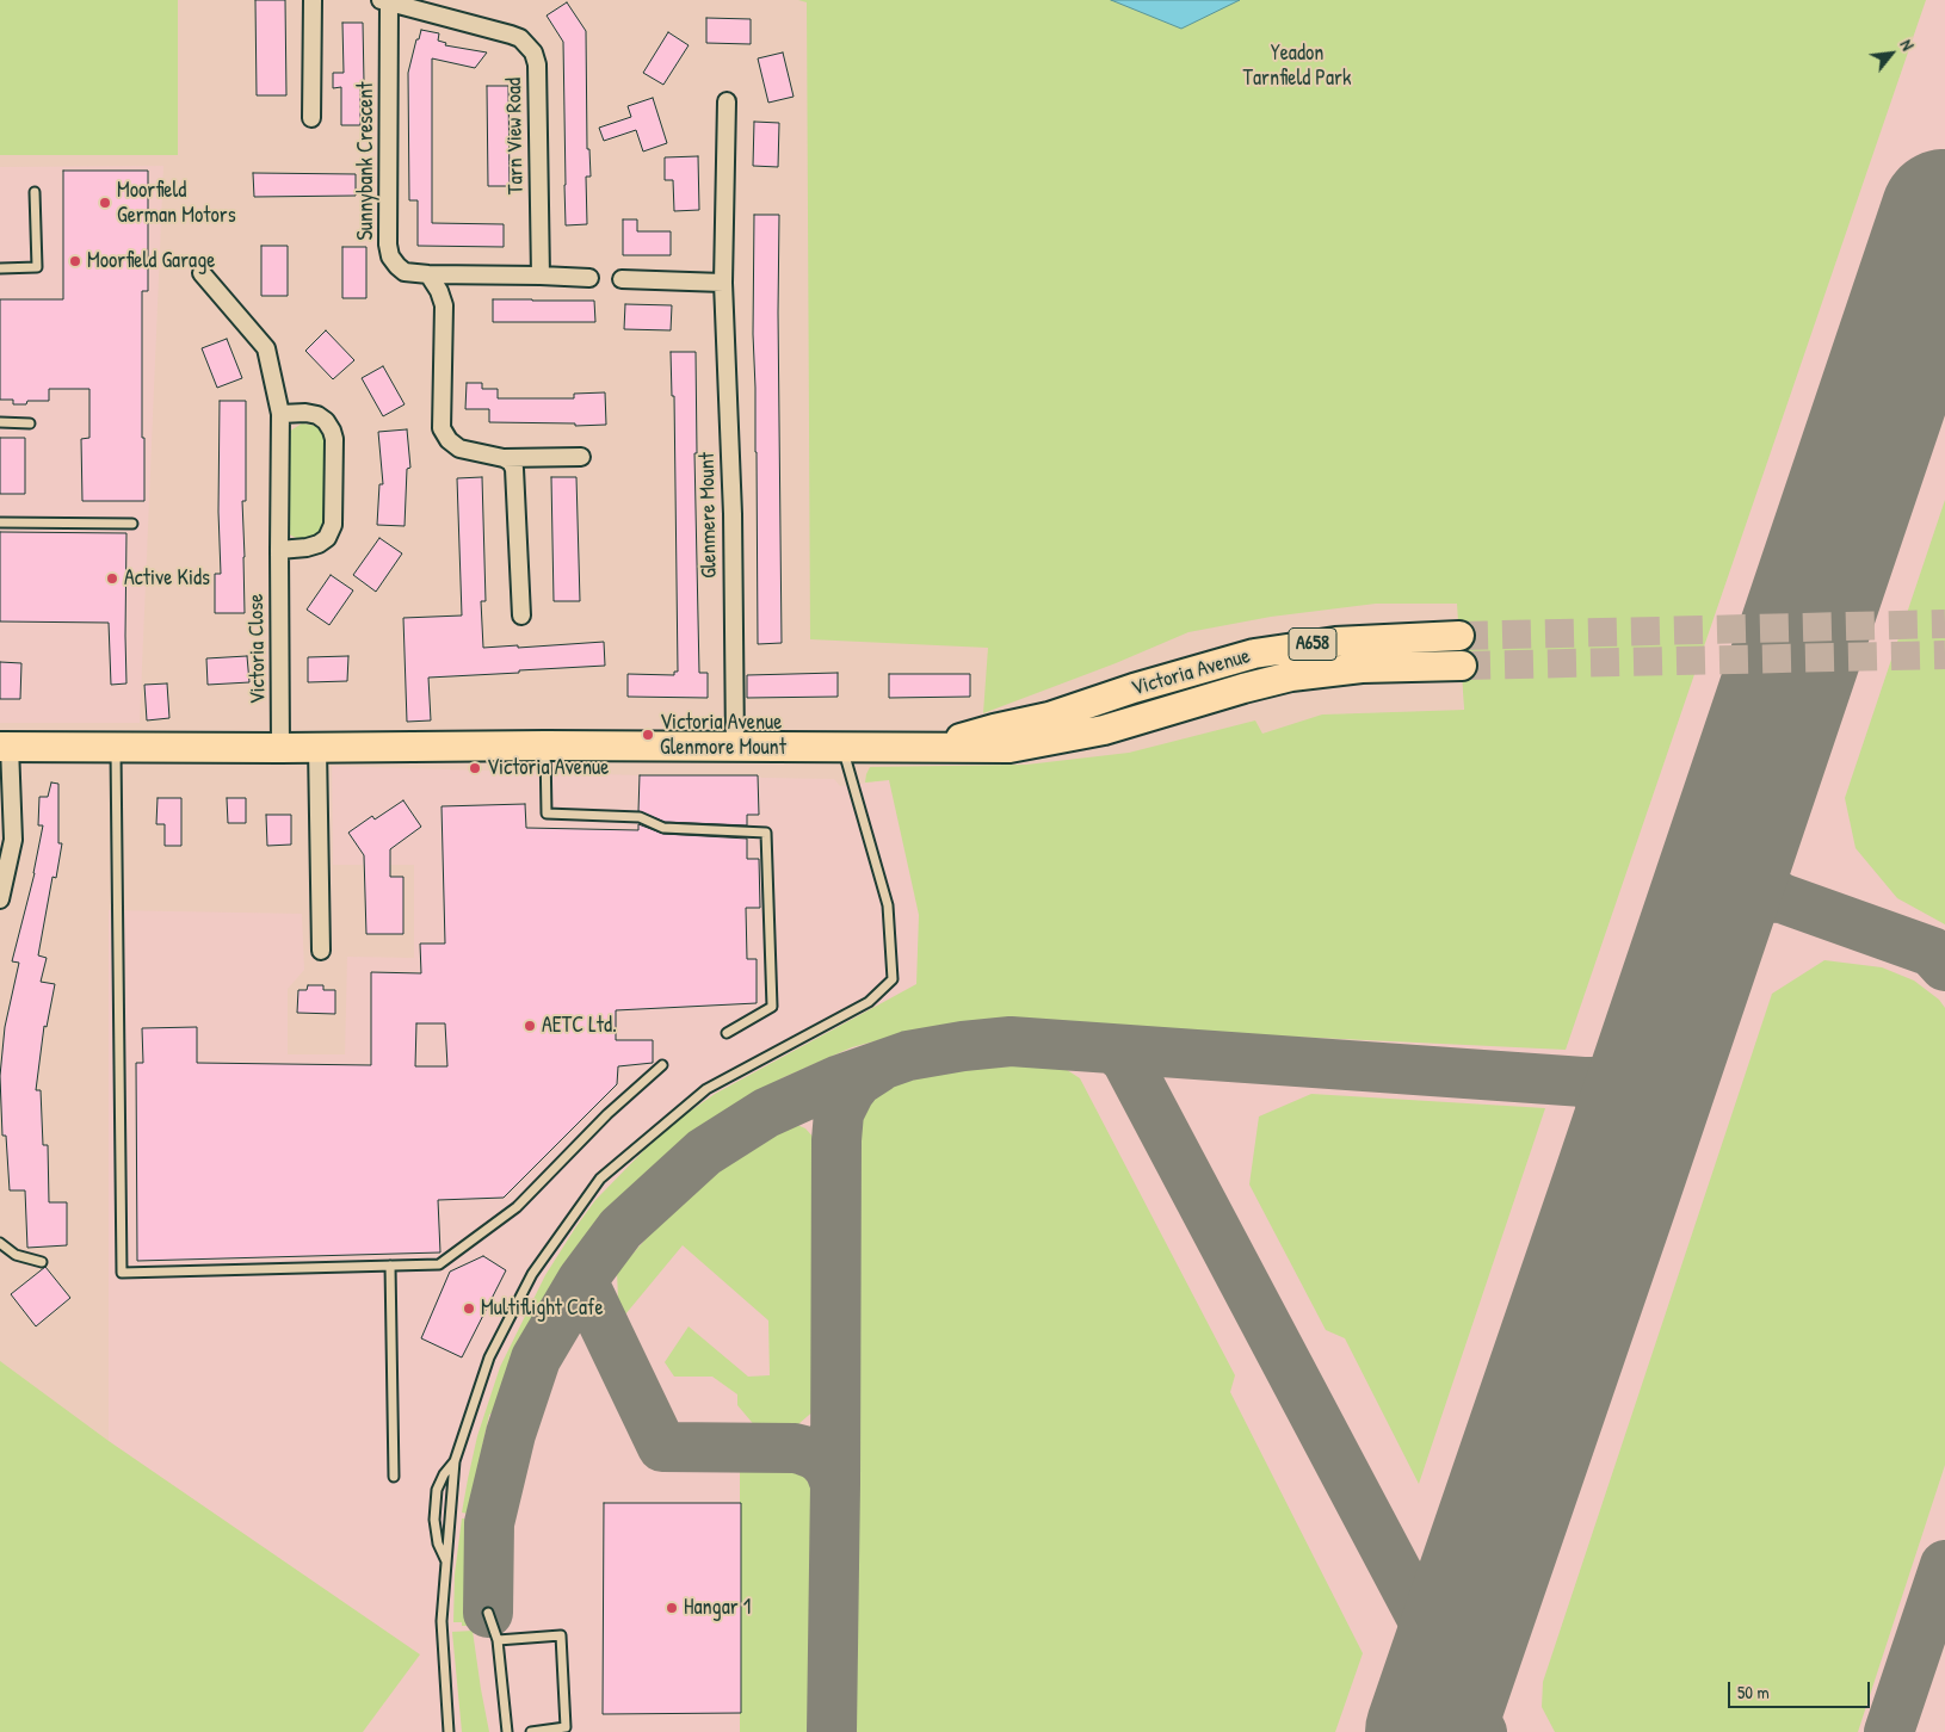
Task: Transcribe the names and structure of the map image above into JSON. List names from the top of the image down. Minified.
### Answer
{"streets":{"highway":["A658","Victoria Avenue"],"street":["Tarn View Road","Sunnybank Crescent","Glenmere Mount","Victoria Close"]},"crossings":[["Tarn View Road","Sunnybank Crescent"],["Glenmere Mount","Victoria Avenue"],["Victoria Close","Victoria Avenue"]],"parks":["Yeadon Tarnfield Park"],"places":["Moorfield German Motors","Moorfield Garage","Active Kids","Victoria Avenue Glenmore Mount","Victoria Avenue","AETC Ltd.","Multiflight Cafe","Hangar 1"],"scale_bar":"50 m","north":"top right"}
